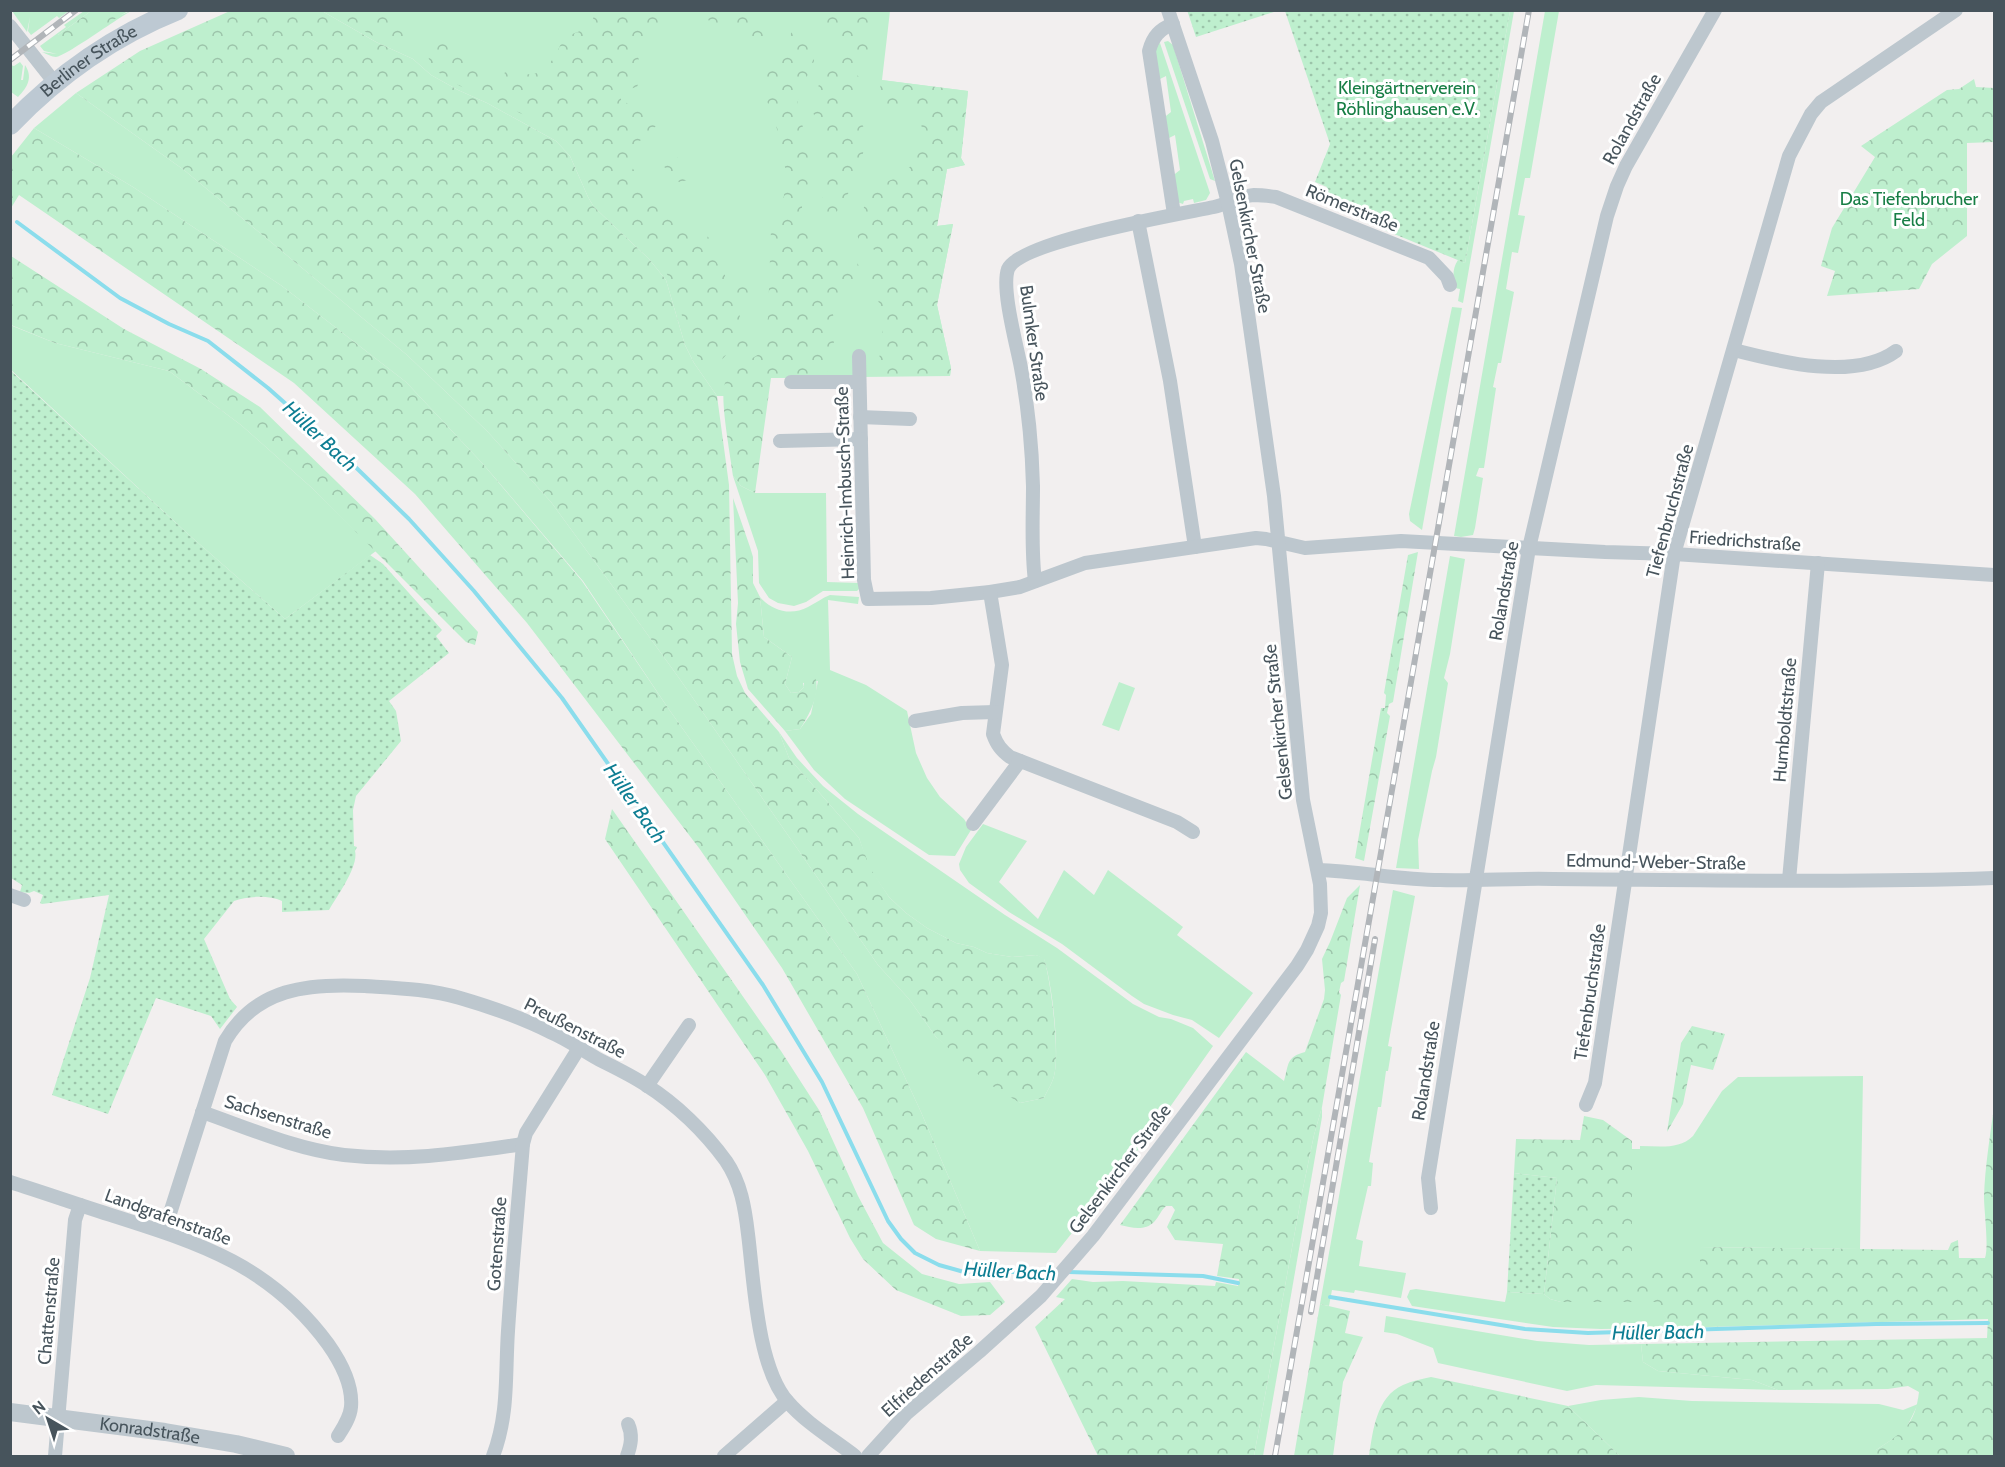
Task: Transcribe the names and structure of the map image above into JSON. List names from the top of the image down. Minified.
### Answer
{"streets":{"main road":["Berliner Straße"],"street":["Rolandstraße","Römerstraße","Gelsenkircher Straße","Bulmker Straße","Heinrich-Imbusch-Straße","Tiefenbruchstraße","Friedrichstraße","Humboldtstraße","Edmund-Weber-Straße","Preußenstraße","Sachsenstraße","Landgrafenstraße","Gotenstraße","Chattenstraße","Elfriedenstraße","Konradstraße"]},"crossings":[["Rolandstraße","Friedrichstraße"],["Rolandstraße","Edmund-Weber-Straße"],["Römerstraße","Gelsenkircher Straße"],["Römerstraße","Bulmker Straße"],["Gelsenkircher Straße","Bulmker Straße"],["Gelsenkircher Straße","Heinrich-Imbusch-Straße"],["Gelsenkircher Straße","Friedrichstraße"],["Gelsenkircher Straße","Edmund-Weber-Straße"],["Gelsenkircher Straße","Elfriedenstraße"],["Bulmker Straße","Heinrich-Imbusch-Straße"],["Heinrich-Imbusch-Straße","Friedrichstraße"],["Tiefenbruchstraße","Friedrichstraße"],["Tiefenbruchstraße","Edmund-Weber-Straße"],["Friedrichstraße","Humboldtstraße"],["Humboldtstraße","Edmund-Weber-Straße"],["Preußenstraße","Sachsenstraße"],["Preußenstraße","Landgrafenstraße"],["Preußenstraße","Gotenstraße"],["Sachsenstraße","Gotenstraße"],["Landgrafenstraße","Chattenstraße"],["Chattenstraße","Konradstraße"]],"water":["Hüller Bach"],"parks":["Kleingärtnerverein Röhlinghausen e.V.","Das Tiefenbrucher Feld"],"north":"top left"}
